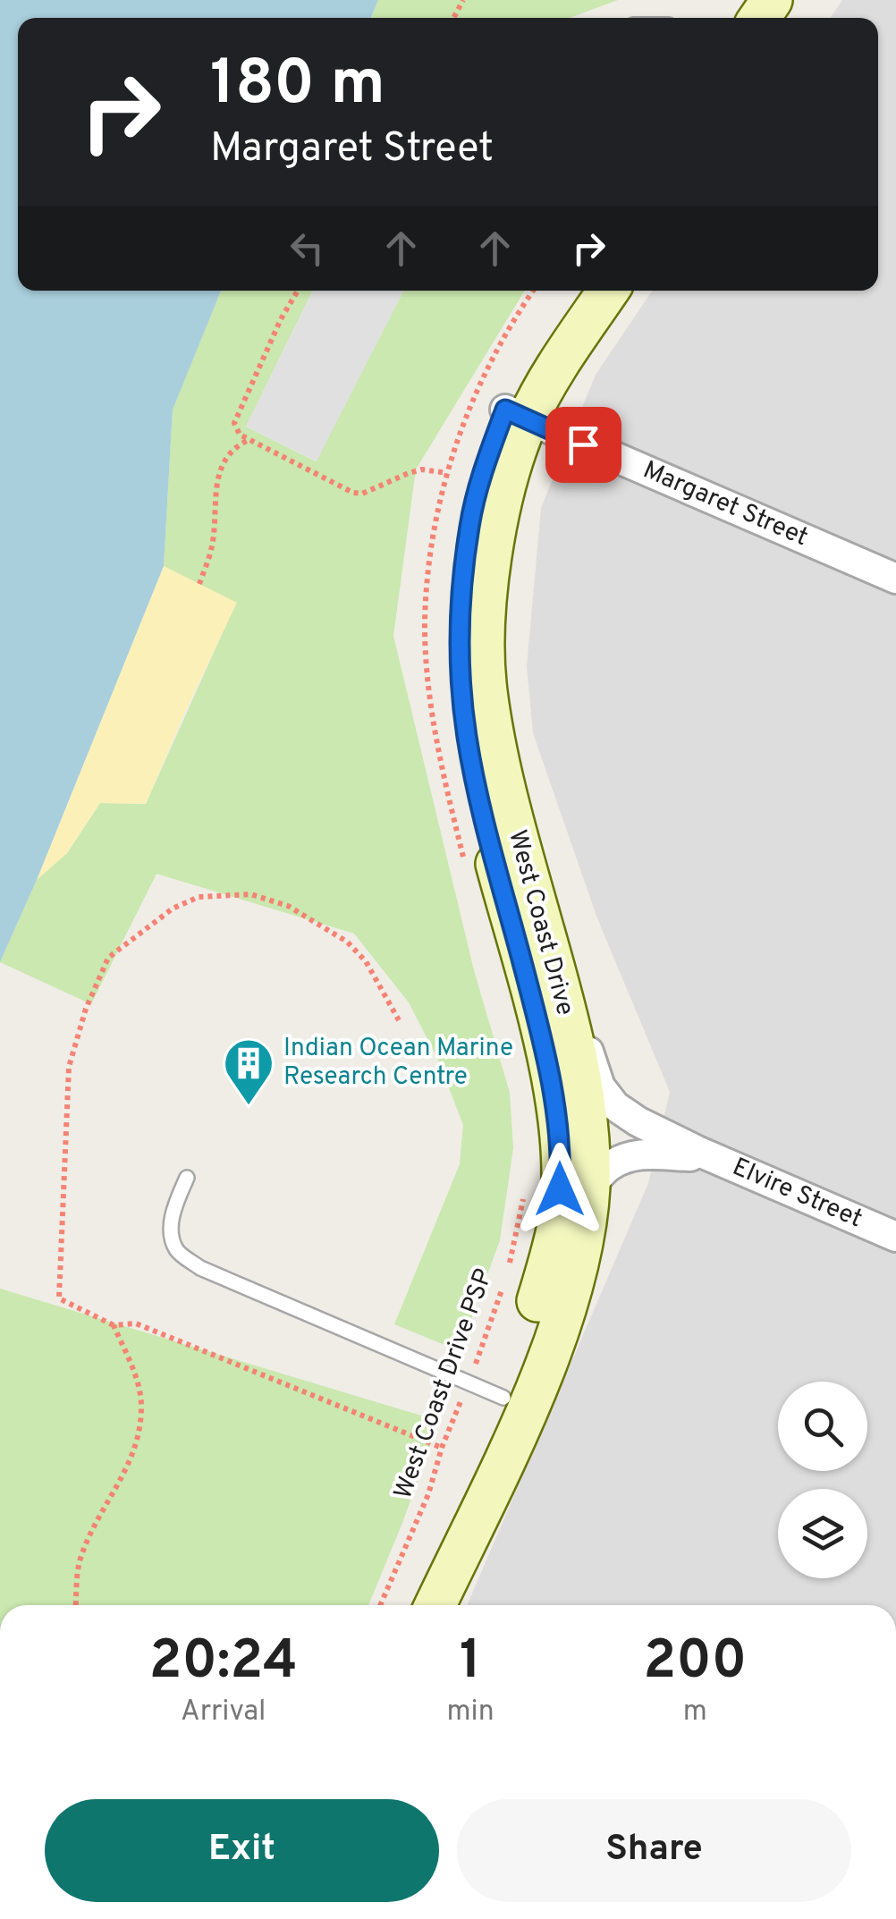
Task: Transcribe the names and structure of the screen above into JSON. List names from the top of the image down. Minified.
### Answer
{"streets":{"main road":["West Coast Drive"],"street":["Margaret Street","Elvire Street"],"path":["West Coast Drive PSP"]},"crossings":[["Margaret Street","West Coast Drive"],["West Coast Drive","Elvire Street"],["West Coast Drive","West Coast Drive PSP"]],"places":{"building":["Indian Ocean Marine Research Centre"]},"page":{"turn":["180 m","Margaret Street"],"eta":["20:24","Arrival","1","min","200","m"],"buttons":["Exit","Share"]}}
